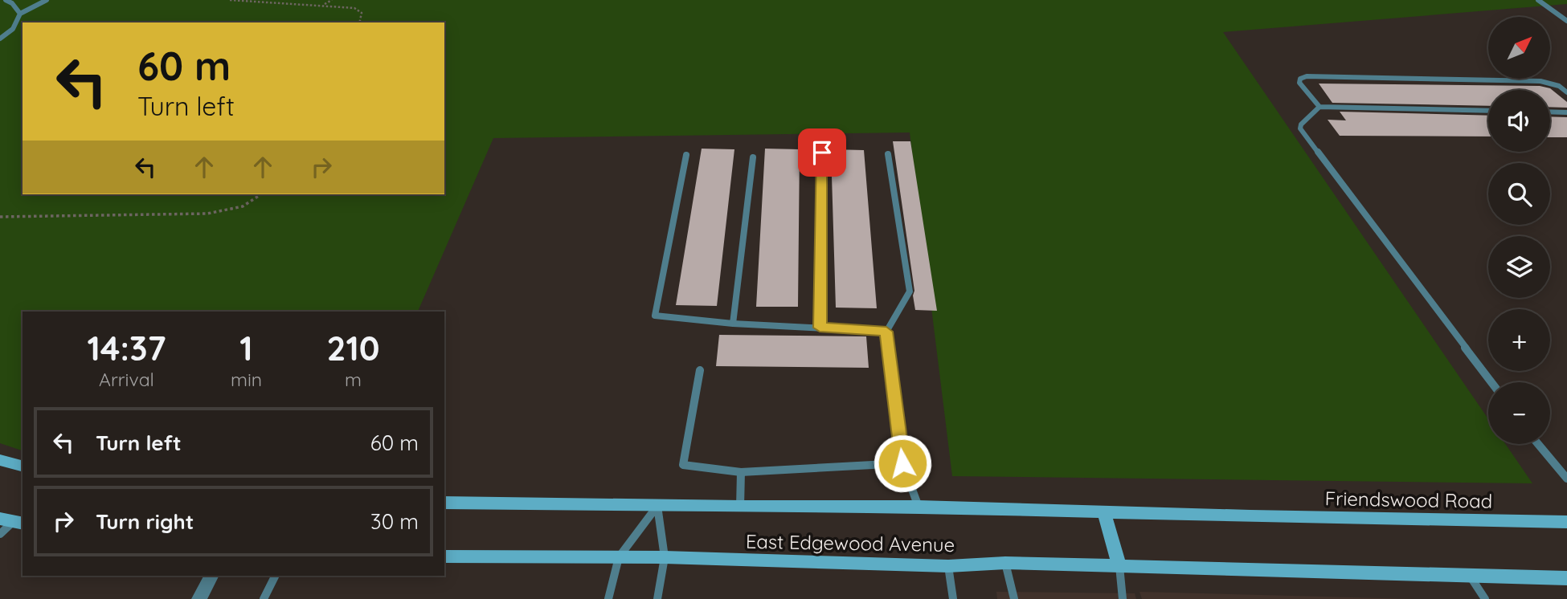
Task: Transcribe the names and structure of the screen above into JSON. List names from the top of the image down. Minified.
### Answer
{"streets":{"main road":["Friendswood Road","East Edgewood Avenue"]},"crossings":[["Friendswood Road","East Edgewood Avenue"]],"north":"top right","page":{"map_buttons":["+","−"],"turn":["60 m","Turn left"],"eta":["14:37","Arrival","1","min","210","m"],"list":[{"name":"Turn left","value":"60 m"},{"name":"Turn right","value":"30 m"}]}}
